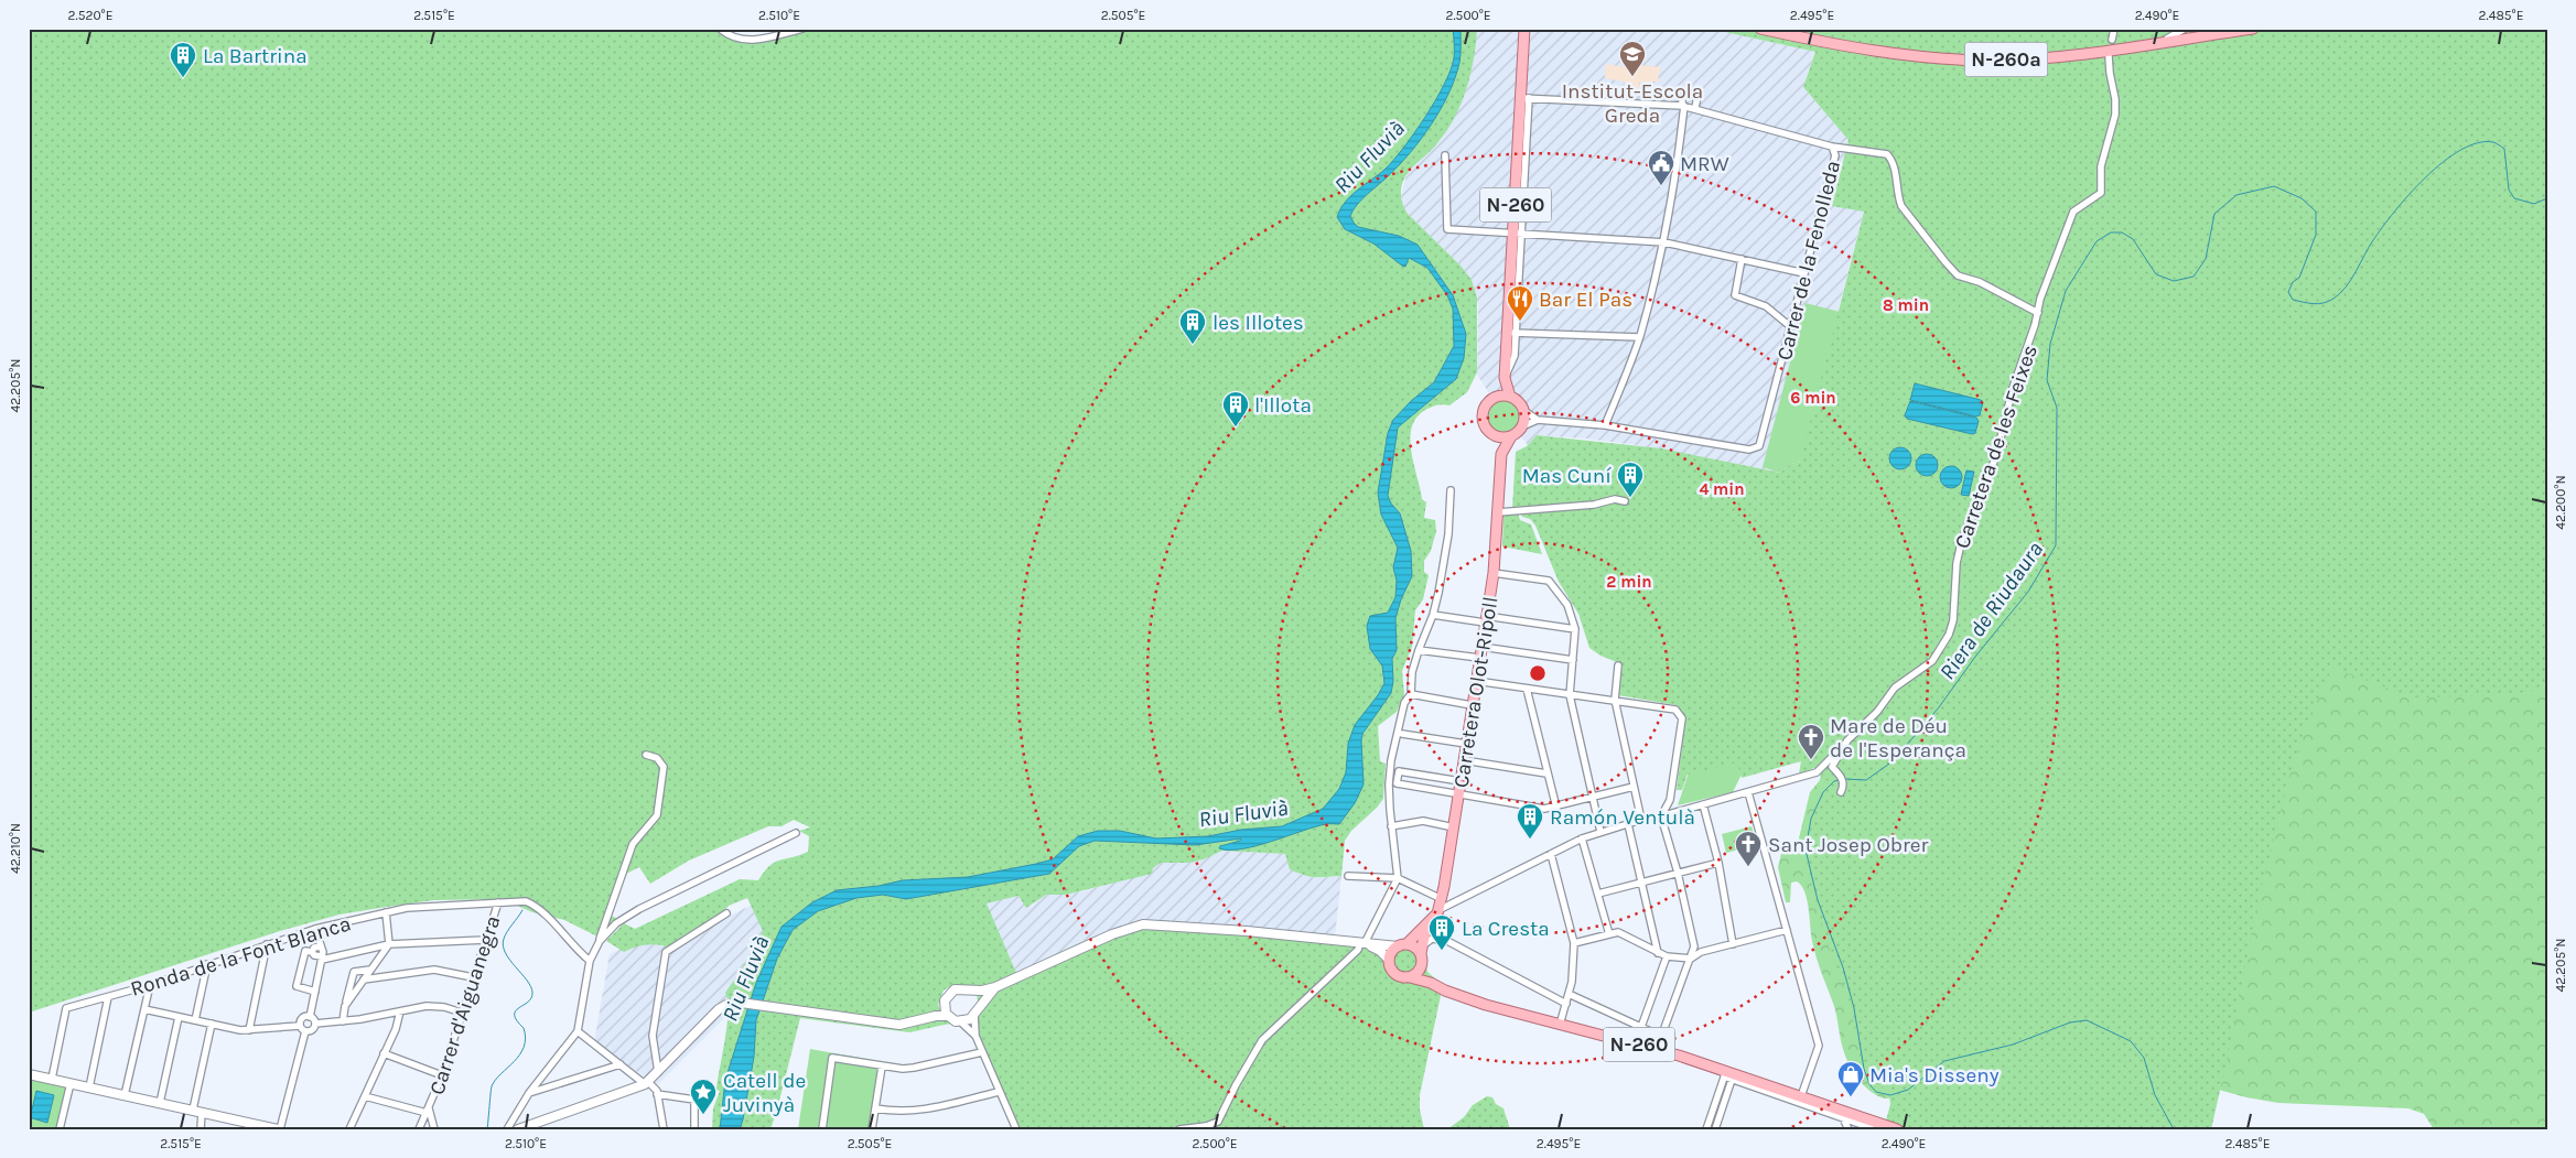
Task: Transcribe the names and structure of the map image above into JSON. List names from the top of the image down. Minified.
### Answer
{"streets":{"main road":["N-260a","N-260","Carretera Olot-Ripoll"],"street":["Carrer de la Fenolleda","Carretera de les Feixes","Ronda de la Font Blanca","Carrer d'Aiguanegra"]},"crossings":[["N-260","Carretera Olot-Ripoll"],["Ronda de la Font Blanca","Carrer d'Aiguanegra"]],"water":["Riu Fluvià","Riera de Riudaura"],"places":{"school or university":["Institut-Escola Greda"],"building":["La Bartrina","les Illotes","l'Illota","Mas Cuní","Ramón Ventulà","La Cresta"],"public building":["MRW"],"restaurant":["Bar El Pas"],"church":["Mare de Déu de l'Esperança","Sant Josep Obrer"],"shop":["Mia's Disseny"],"place":["Catell de Juvinyà"]},"coordinates":["2.520°E","2.515°E","2.510°E","2.505°E","2.500°E","2.495°E","2.490°E","2.485°E","42.205°N","42.200°N","42.210°N"],"rings":["8 min","6 min","4 min","2 min"]}
